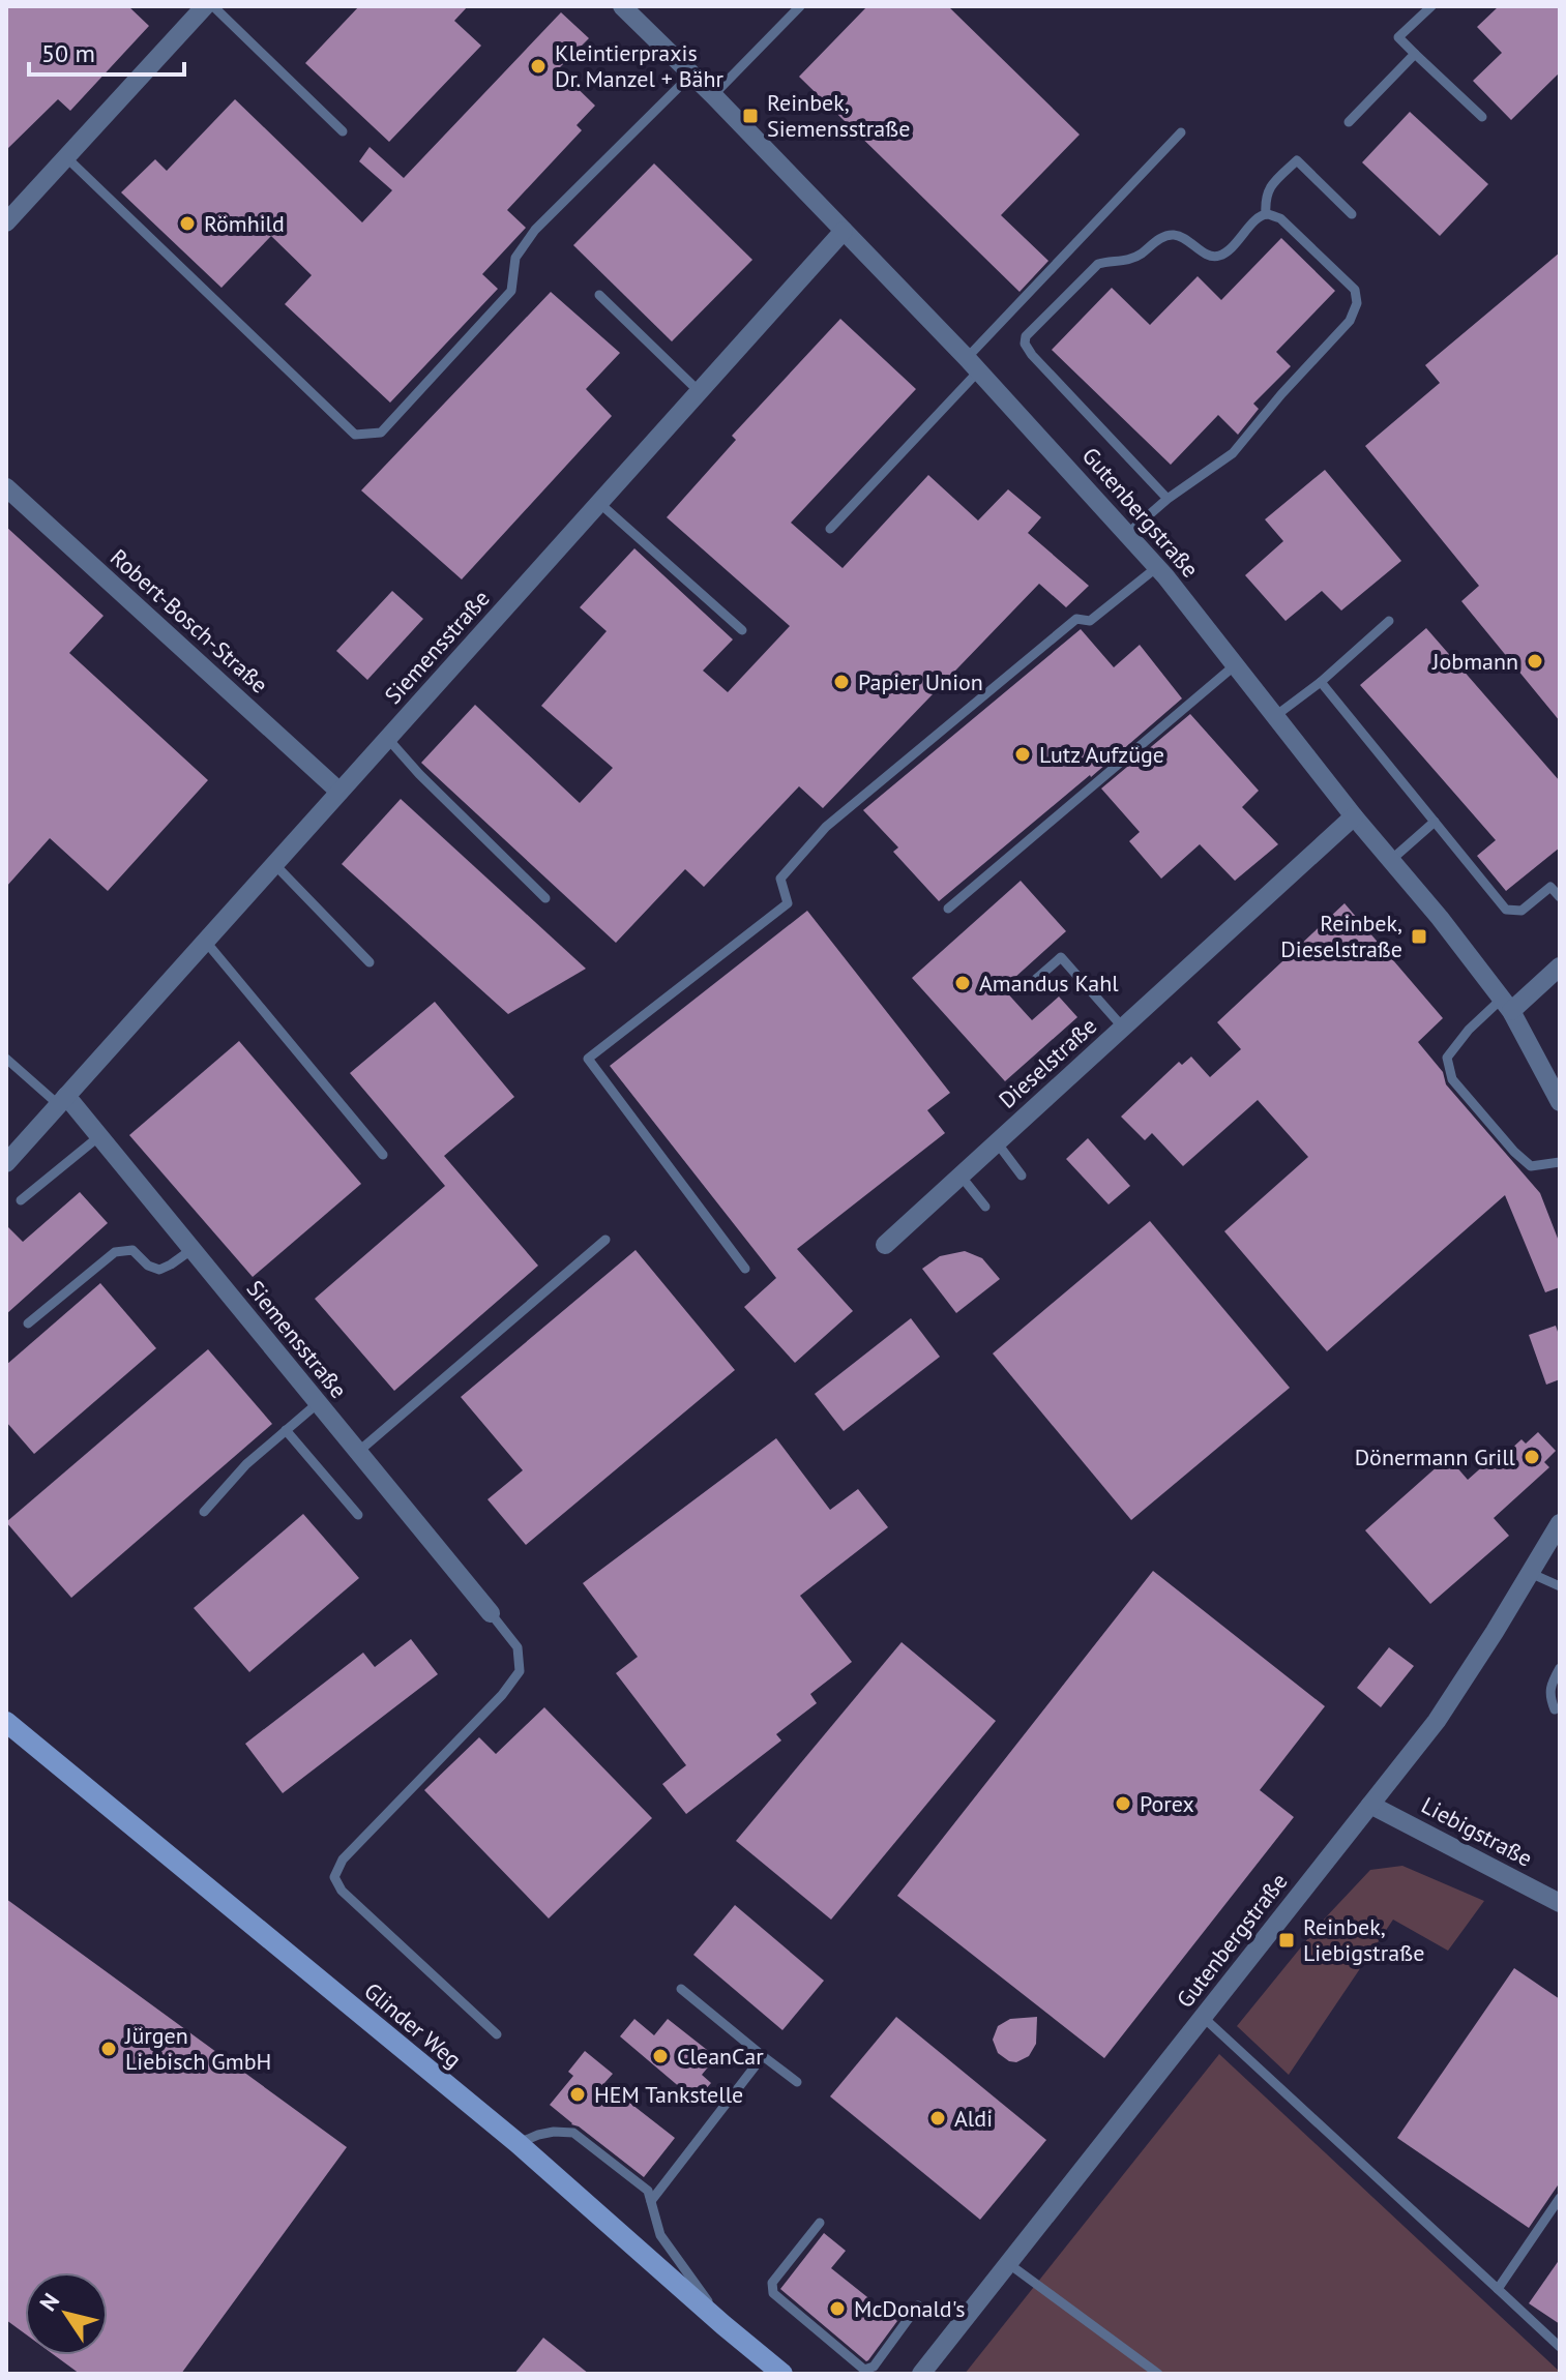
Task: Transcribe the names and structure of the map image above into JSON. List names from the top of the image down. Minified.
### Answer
{"streets":{"main road":["Glinder Weg"],"street":["Gutenbergstraße","Robert-Bosch-Straße","Siemensstraße","Dieselstraße","Liebigstraße"]},"crossings":[["Gutenbergstraße","Siemensstraße"],["Gutenbergstraße","Dieselstraße"],["Gutenbergstraße","Liebigstraße"],["Robert-Bosch-Straße","Siemensstraße"]],"places":{"other":["Kleintierpraxis Dr. Manzel + Bähr","Römhild","Jobmann","Papier Union","Lutz Aufzüge","Amandus Kahl","Dönermann Grill","Porex","Jürgen Liebisch GmbH","CleanCar","HEM Tankstelle","Aldi","McDonald's"],"transit":["Reinbek, Siemensstraße","Reinbek, Dieselstraße","Reinbek, Liebigstraße"]},"scale_bar":"50 m","north":"top left"}
